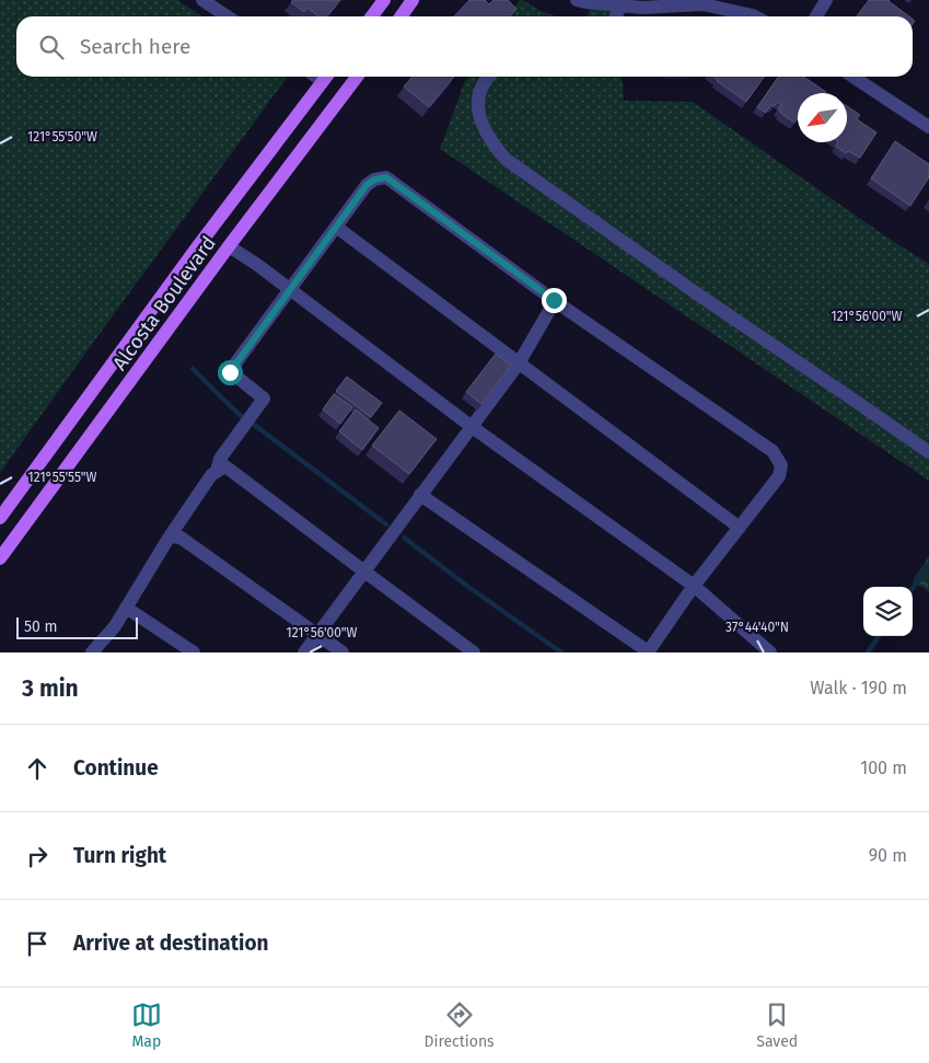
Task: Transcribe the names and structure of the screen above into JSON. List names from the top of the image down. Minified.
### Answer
{"streets":{"main road":["Alcosta Boulevard"]},"scale_bar":"50 m","north":"bottom left","page":{"search":"Search here","scale":"50 m","heading":["3 min","Walk · 190 m"],"list":[["Continue","100 m"],["Turn right","90 m"],"Arrive at destination"],"nav":["Map","Directions","Saved"]},"coordinates":["121°55'50\"W","121°56'00\"W","121°55'55\"W","37°44'40\"N"]}
